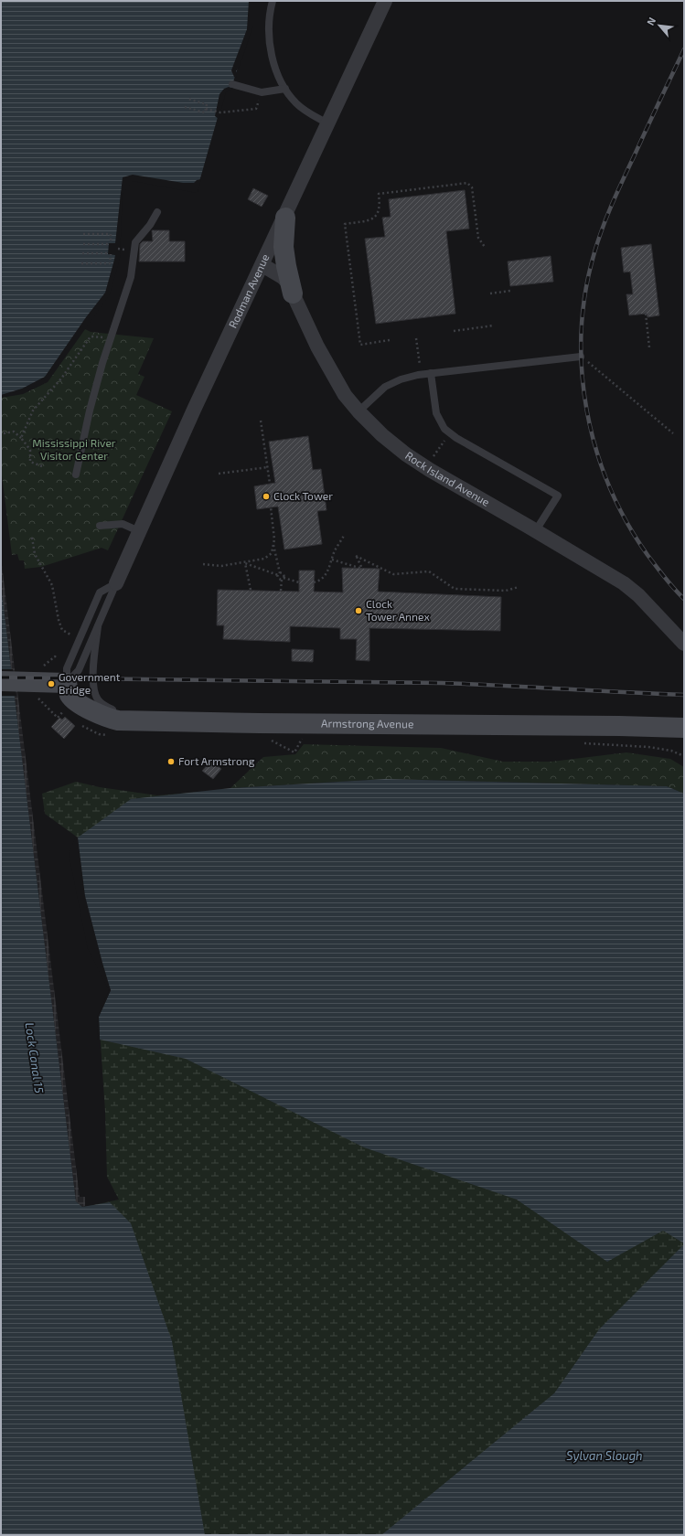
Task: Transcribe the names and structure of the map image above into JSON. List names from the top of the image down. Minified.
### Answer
{"streets":{"street":["Rodman Avenue","Rock Island Avenue","Armstrong Avenue"]},"crossings":[["Rodman Avenue","Rock Island Avenue"],["Rodman Avenue","Armstrong Avenue"]],"water":["Lock Canal 15","Sylvan Slough"],"parks":["Mississippi River Visitor Center"],"places":["Clock Tower","Clock Tower Annex","Government Bridge","Fort Armstrong"],"north":"top left"}
